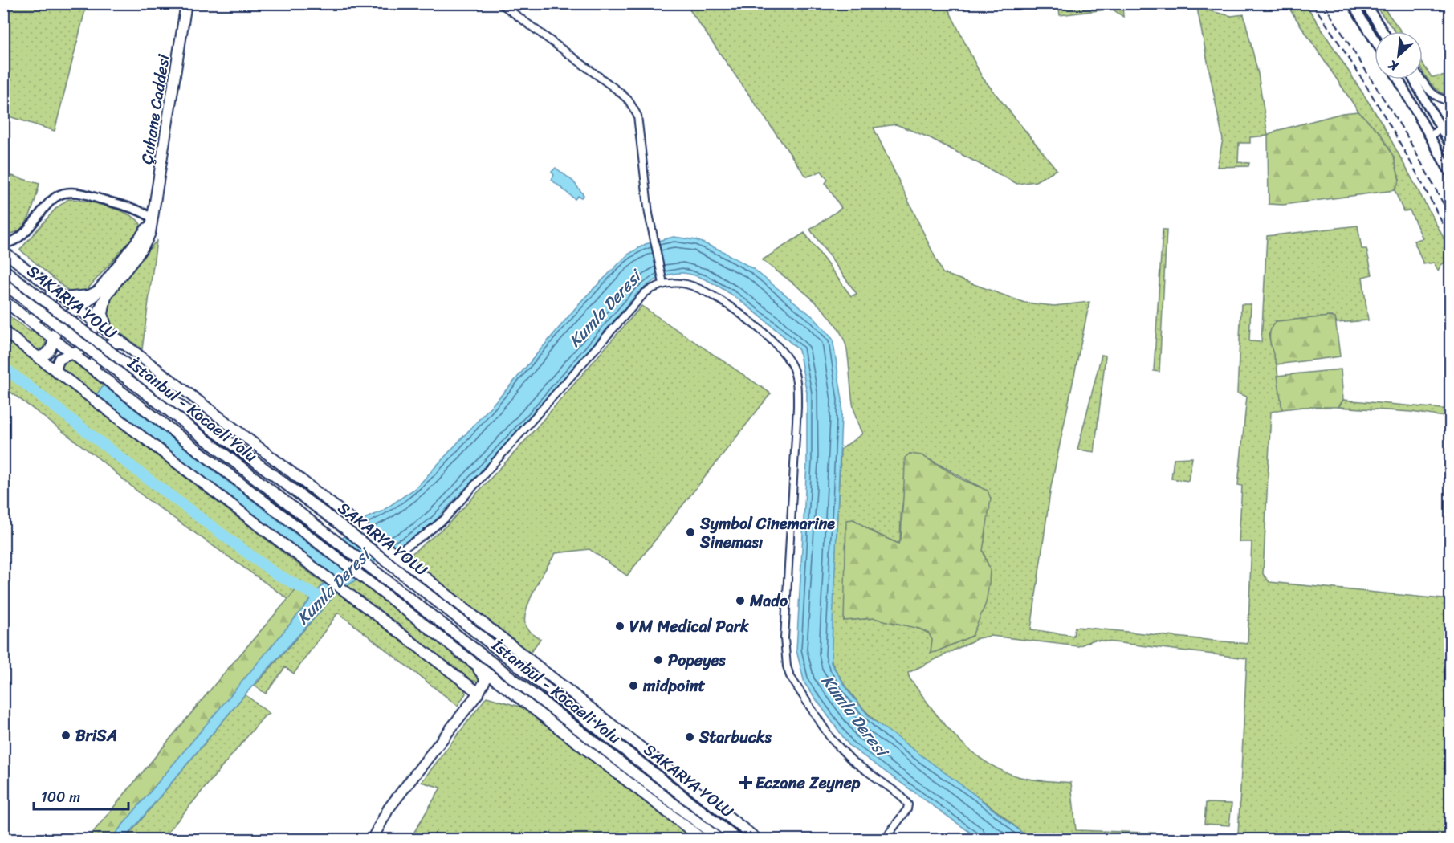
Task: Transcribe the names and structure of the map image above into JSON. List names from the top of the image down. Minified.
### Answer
{"streets":{"main road":["Çuhane Caddesi","SAKARYA YOLU","İstanbul - Kocaeli Yolu"]},"water":["Kumla Deresi"],"places":{"other":["Symbol Cinemarine Sineması","Mado","VM Medical Park","Popeyes","midpoint","BriSA","Starbucks"],"health":["Eczane Zeynep"]},"scale_bar":"100 m","north":"bottom left"}
